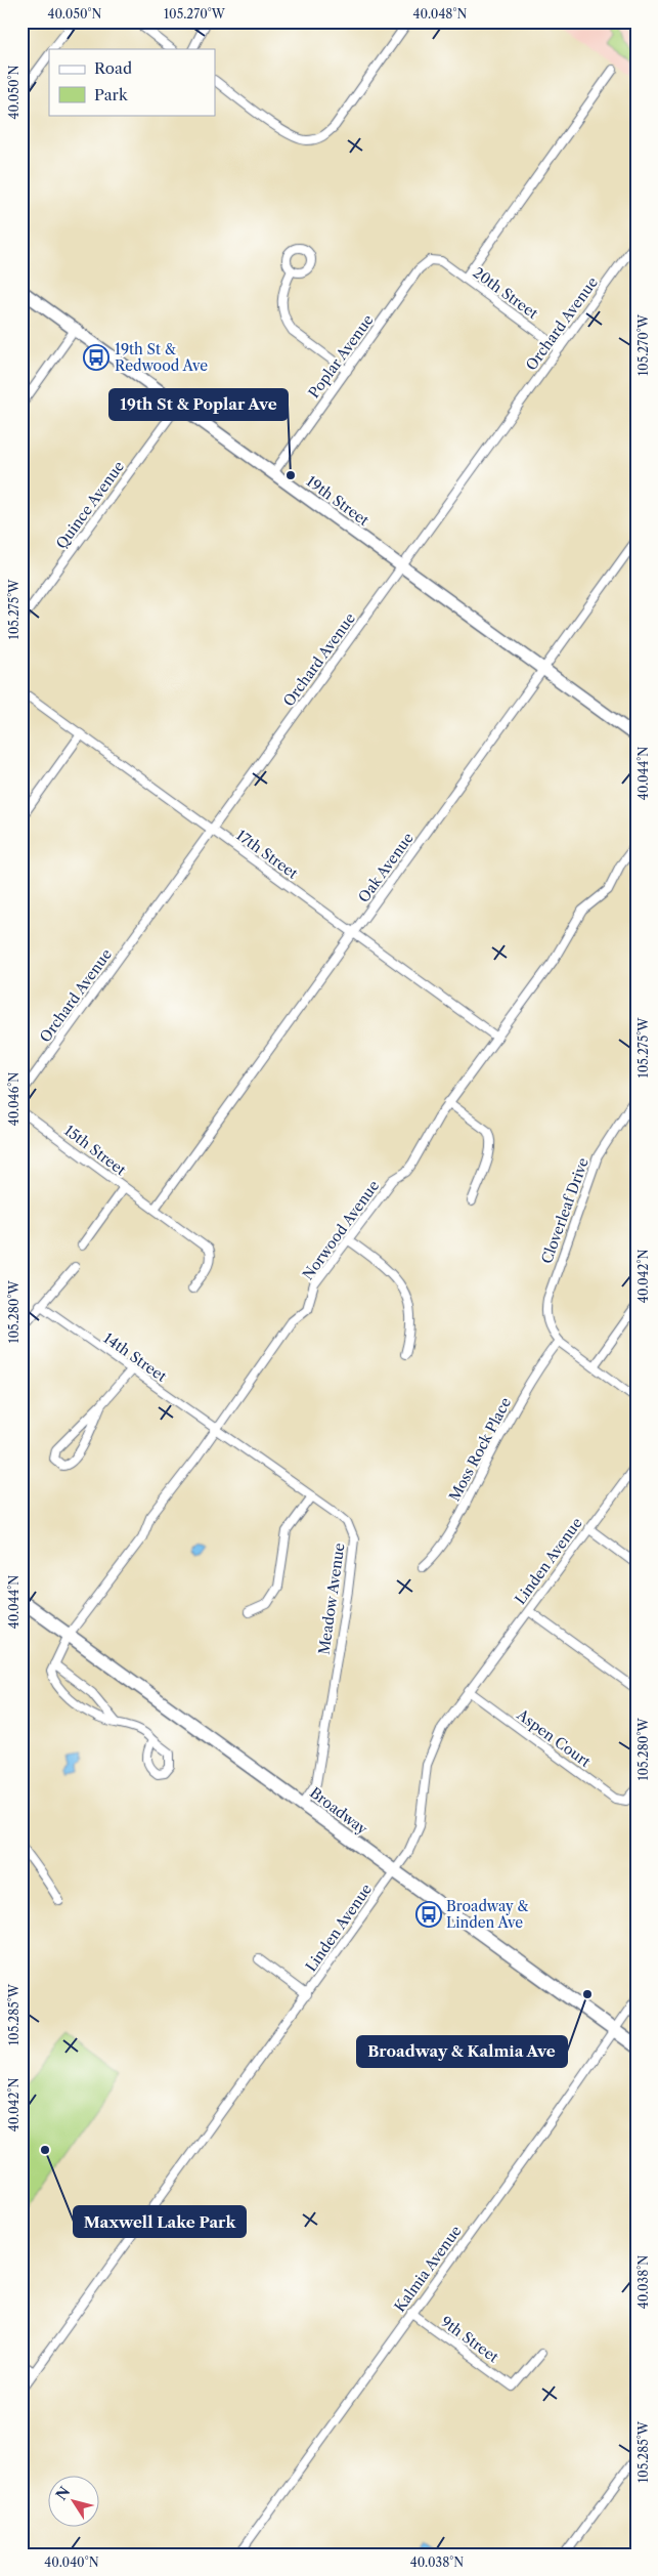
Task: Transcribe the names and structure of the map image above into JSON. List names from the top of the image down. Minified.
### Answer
{"streets":{"main road":["Broadway"],"street":["20th Street","Orchard Avenue","Poplar Avenue","19th Street","Quince Avenue","17th Street","Oak Avenue","15th Street","Cloverleaf Drive","Norwood Avenue","14th Street","Moss Rock Place","Linden Avenue","Meadow Avenue","Aspen Court","Kalmia Avenue","9th Street"]},"crossings":[["20th Street","Orchard Avenue"],["20th Street","Poplar Avenue"],["Orchard Avenue","19th Street"],["Orchard Avenue","17th Street"],["Poplar Avenue","19th Street"],["19th Street","Quince Avenue"],["19th Street","Oak Avenue"],["17th Street","Oak Avenue"],["17th Street","Norwood Avenue"],["Oak Avenue","15th Street"],["Cloverleaf Drive","Moss Rock Place"],["Norwood Avenue","14th Street"],["Norwood Avenue","Meadow Avenue"],["Norwood Avenue","Broadway"],["14th Street","Meadow Avenue"],["Linden Avenue","Aspen Court"],["Linden Avenue","Broadway"],["Meadow Avenue","Broadway"],["Broadway","Kalmia Avenue"],["Kalmia Avenue","9th Street"]],"places":{"bus stop":["19th St & Redwood Ave","Broadway & Linden Ave"],"other":["19th St & Poplar Ave","Broadway & Kalmia Ave","Maxwell Lake Park"]},"legend":["Road","Park"],"north":"top left","coordinates":["40.050°N","105.270°W","40.048°N","105.275°W","40.044°N","40.046°N","40.042°N","105.280°W","105.285°W","40.038°N","40.040°N"]}
